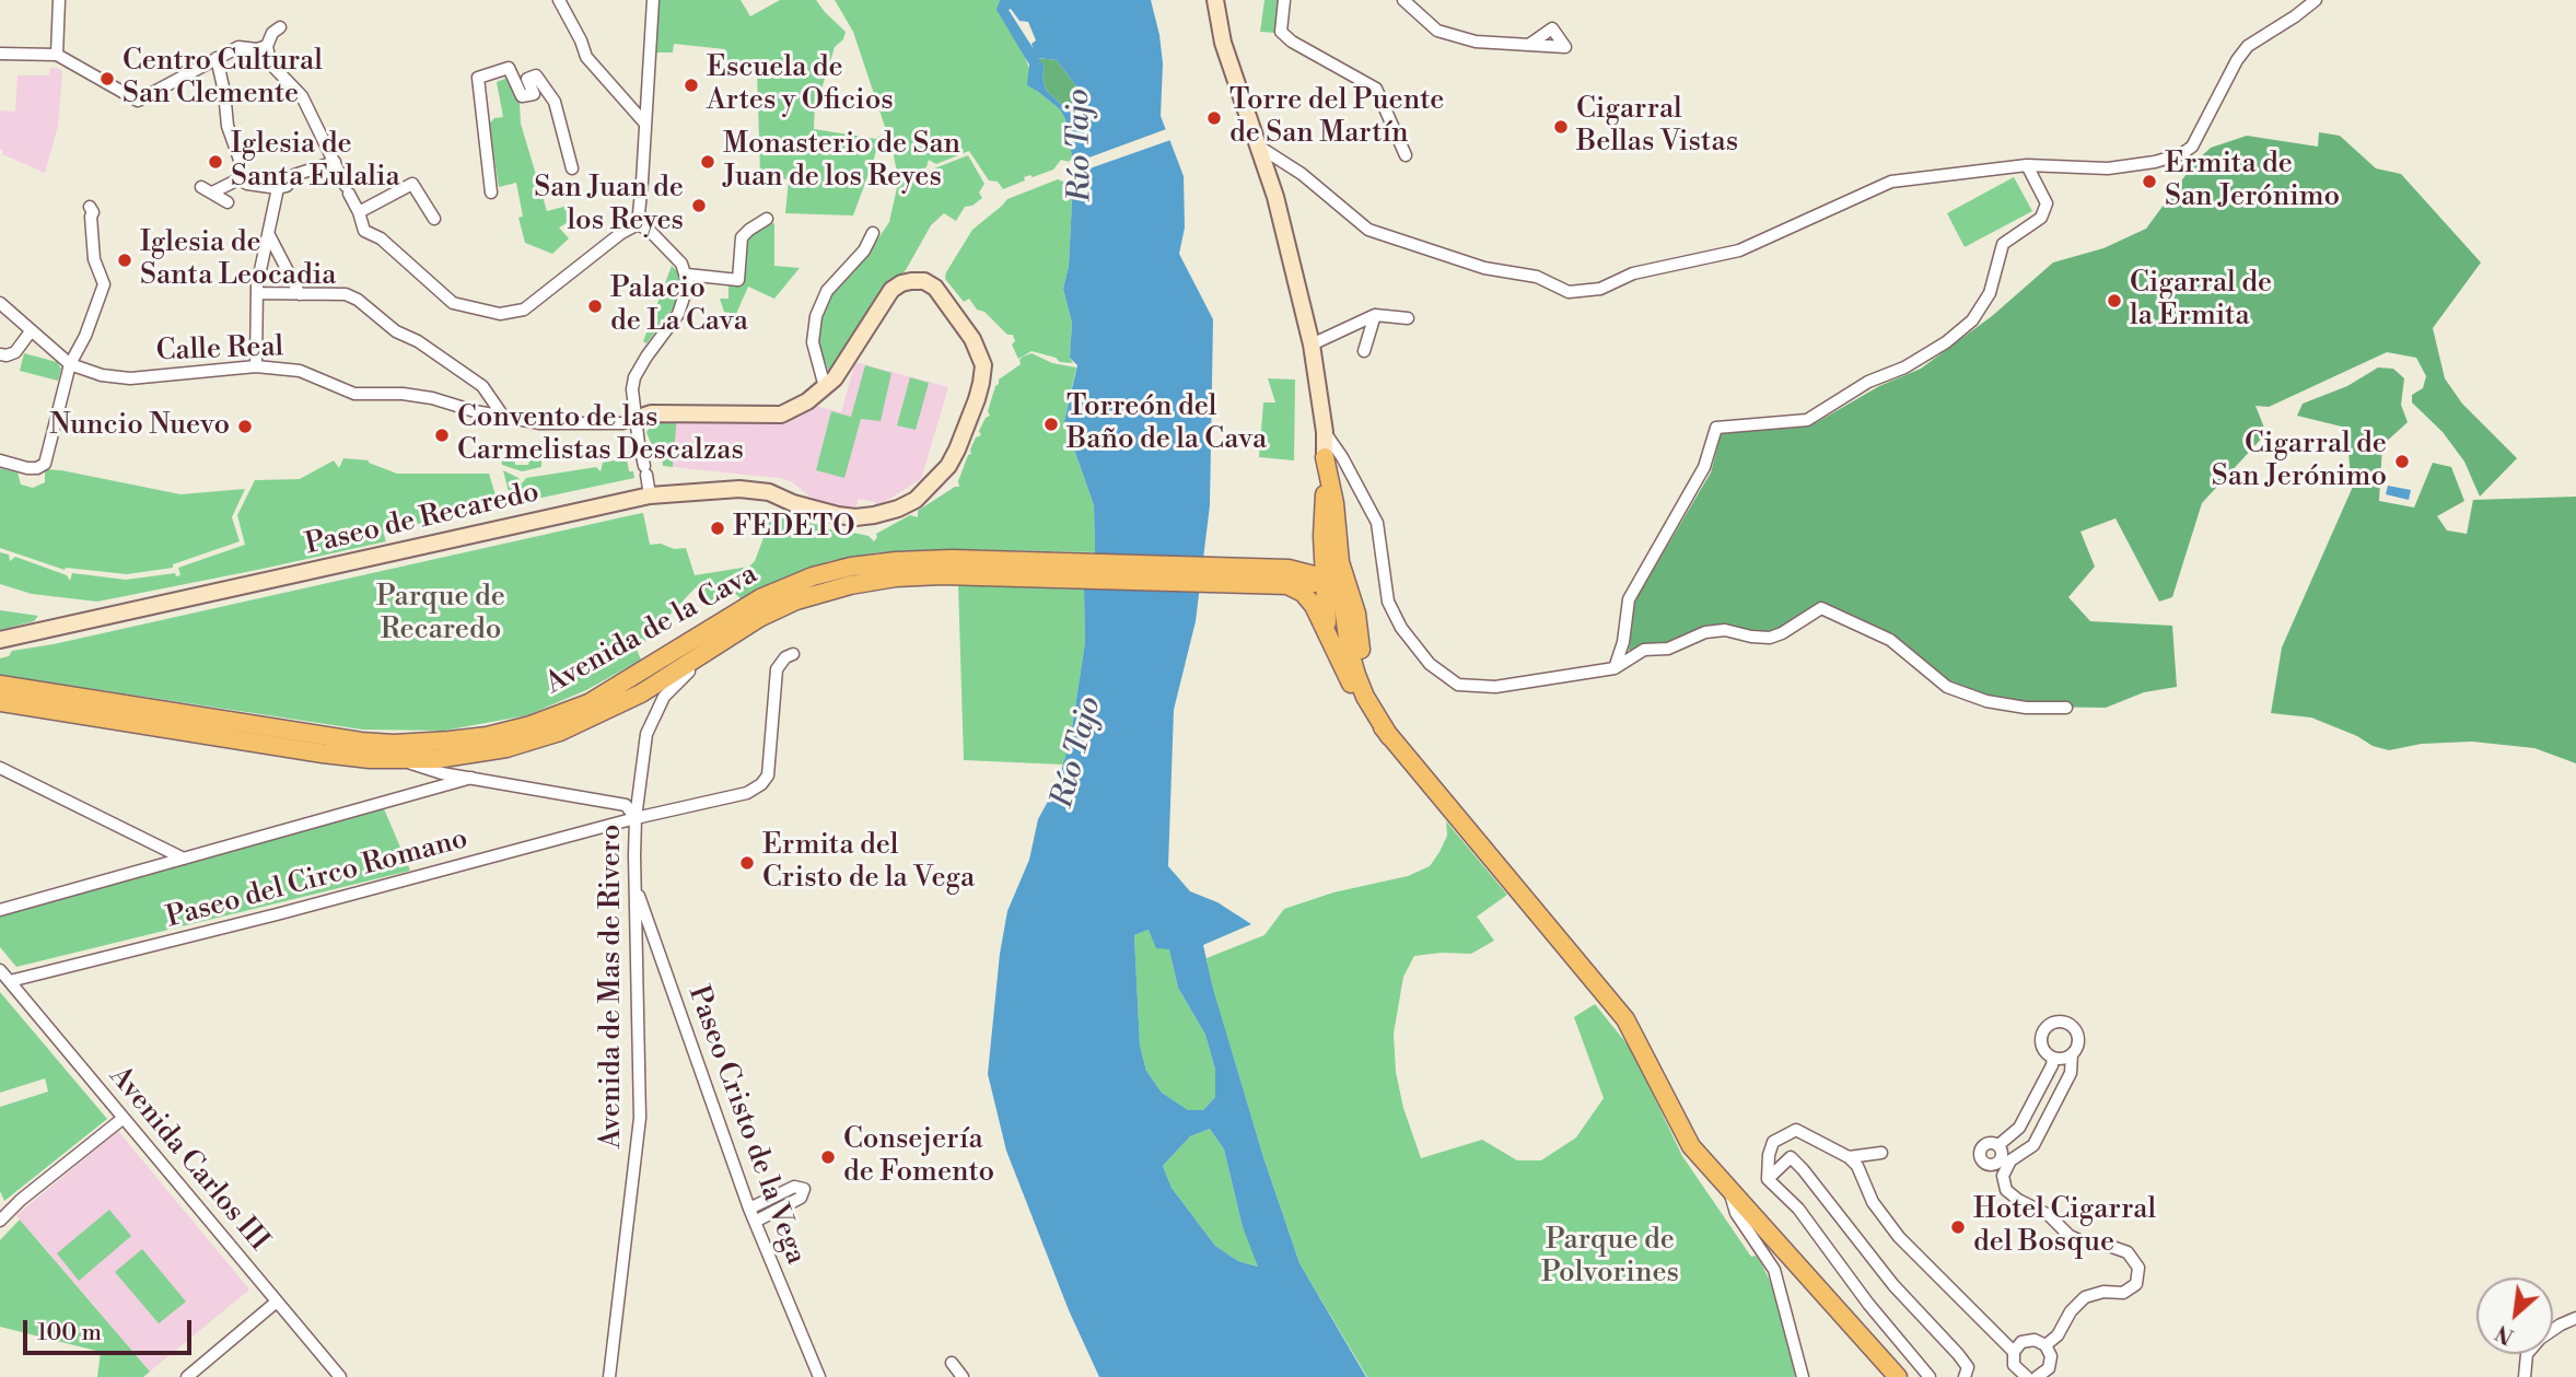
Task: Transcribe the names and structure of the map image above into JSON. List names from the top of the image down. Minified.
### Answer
{"streets":{"main road":["Avenida de la Cava"],"street":["Calle Real","Paseo de Recaredo","Paseo del Circo Romano","Avenida de Mas de Rivero","Paseo Cristo de la Vega","Avenida Carlos III"]},"crossings":[["Avenida de la Cava","Avenida de Mas de Rivero"],["Paseo del Circo Romano","Avenida de Mas de Rivero"],["Paseo del Circo Romano","Avenida Carlos III"],["Avenida de Mas de Rivero","Paseo Cristo de la Vega"]],"water":["Río Tajo"],"parks":["Parque de Recaredo","Parque de Polvorines"],"places":["Centro Cultural San Clemente","Escuela de Artes y Oficios","Torre del Puente de San Martín","Cigarral Bellas Vistas","Iglesia de Santa Eulalia","Monasterio de San Juan de los Reyes","Ermita de San Jerónimo","San Juan de los Reyes","Iglesia de Santa Leocadia","Cigarral de la Ermita","Palacio de La Cava","Torreón del Baño de la Cava","Nuncio Nuevo","Convento de las Carmelistas Descalzas","Cigarral de San Jerónimo","FEDETO","Ermita del Cristo de la Vega","Consejería de Fomento","Hotel Cigarral del Bosque"],"scale_bar":"100 m","north":"bottom left"}
